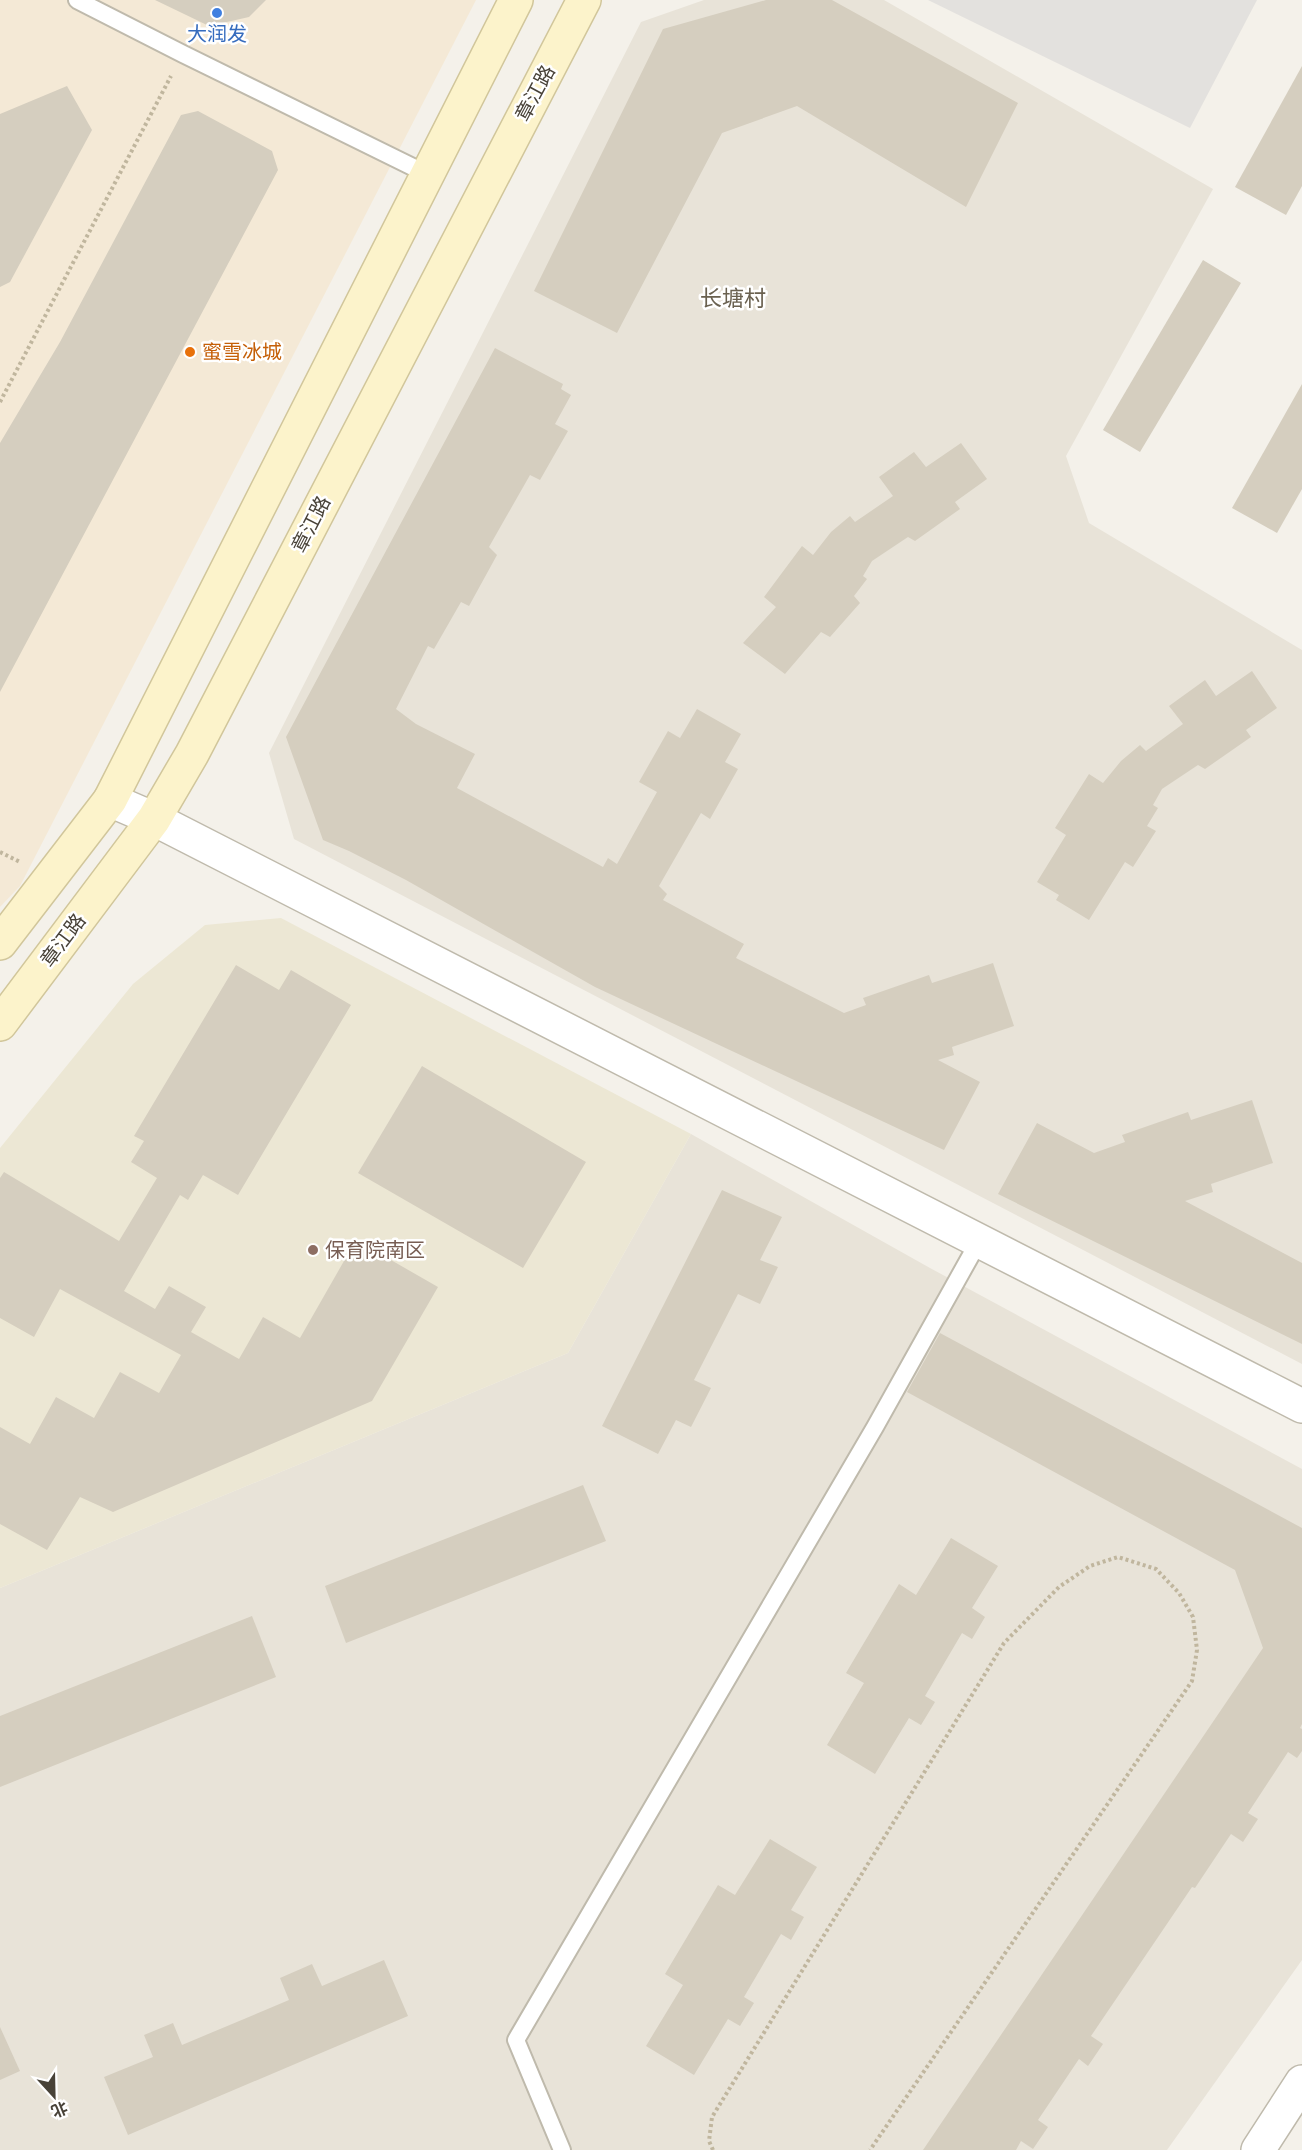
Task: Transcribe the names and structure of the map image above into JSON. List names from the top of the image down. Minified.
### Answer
{"streets":{"main road":["章江路"]},"districts":["长塘村"],"places":["大润发","蜜雪冰城","保育院南区"],"north":"bottom"}
